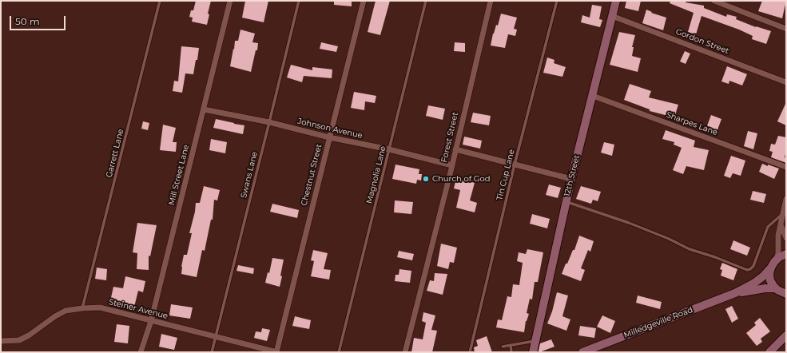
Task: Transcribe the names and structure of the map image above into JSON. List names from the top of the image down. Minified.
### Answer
{"streets":{"street":["Gordon Street","Sharpes Lane","Johnson Avenue","Forest Street","Mill Street Lane","Chestnut Street","12th Street","Steiner Avenue","Milledgeville Road"],"lane":["Garrett Lane","Swans Lane","Magnolia Lane","Tin Cup Lane"]},"crossings":[["Gordon Street","12th Street"],["Sharpes Lane","12th Street"],["Johnson Avenue","Forest Street"],["Johnson Avenue","Mill Street Lane"],["Johnson Avenue","Swans Lane"],["Johnson Avenue","Chestnut Street"],["Johnson Avenue","Magnolia Lane"],["Garrett Lane","Steiner Avenue"],["Mill Street Lane","Steiner Avenue"],["Swans Lane","Steiner Avenue"],["Chestnut Street","Steiner Avenue"]],"places":["Church of God"],"scale_bar":"50 m"}
